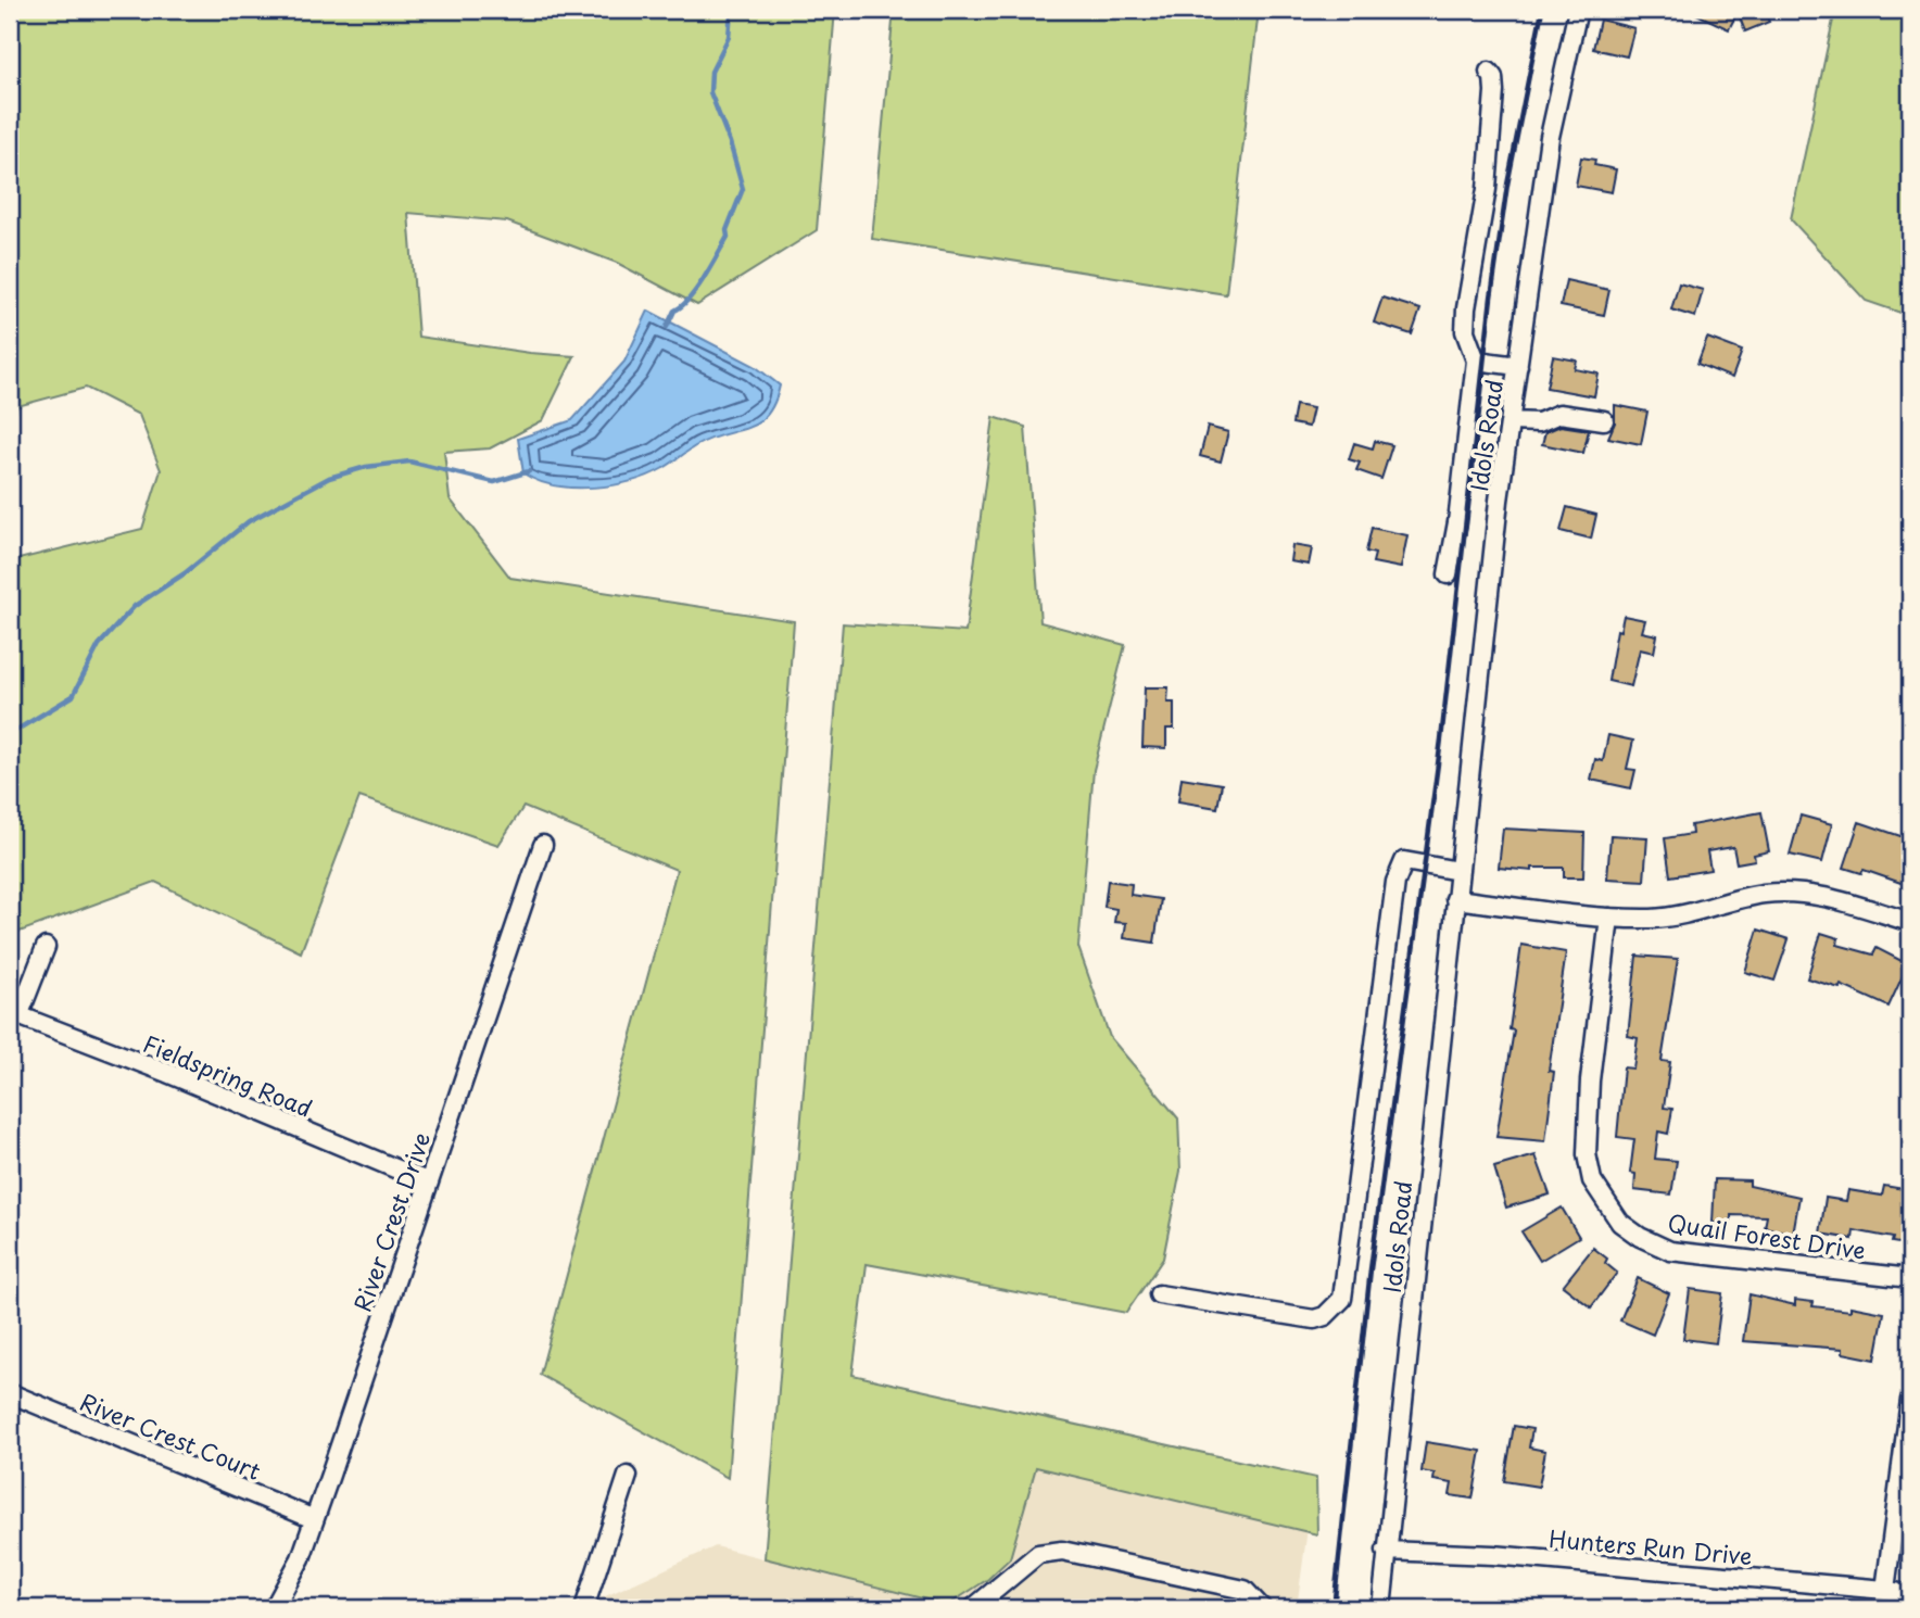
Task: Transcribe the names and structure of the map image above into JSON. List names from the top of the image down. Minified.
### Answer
{"streets":{"street":["Idols Road","Fieldspring Road","River Crest Drive","Quail Forest Drive","River Crest Court","Hunters Run Drive"]},"crossings":[["Idols Road","Hunters Run Drive"],["Fieldspring Road","River Crest Drive"],["River Crest Drive","River Crest Court"]]}
